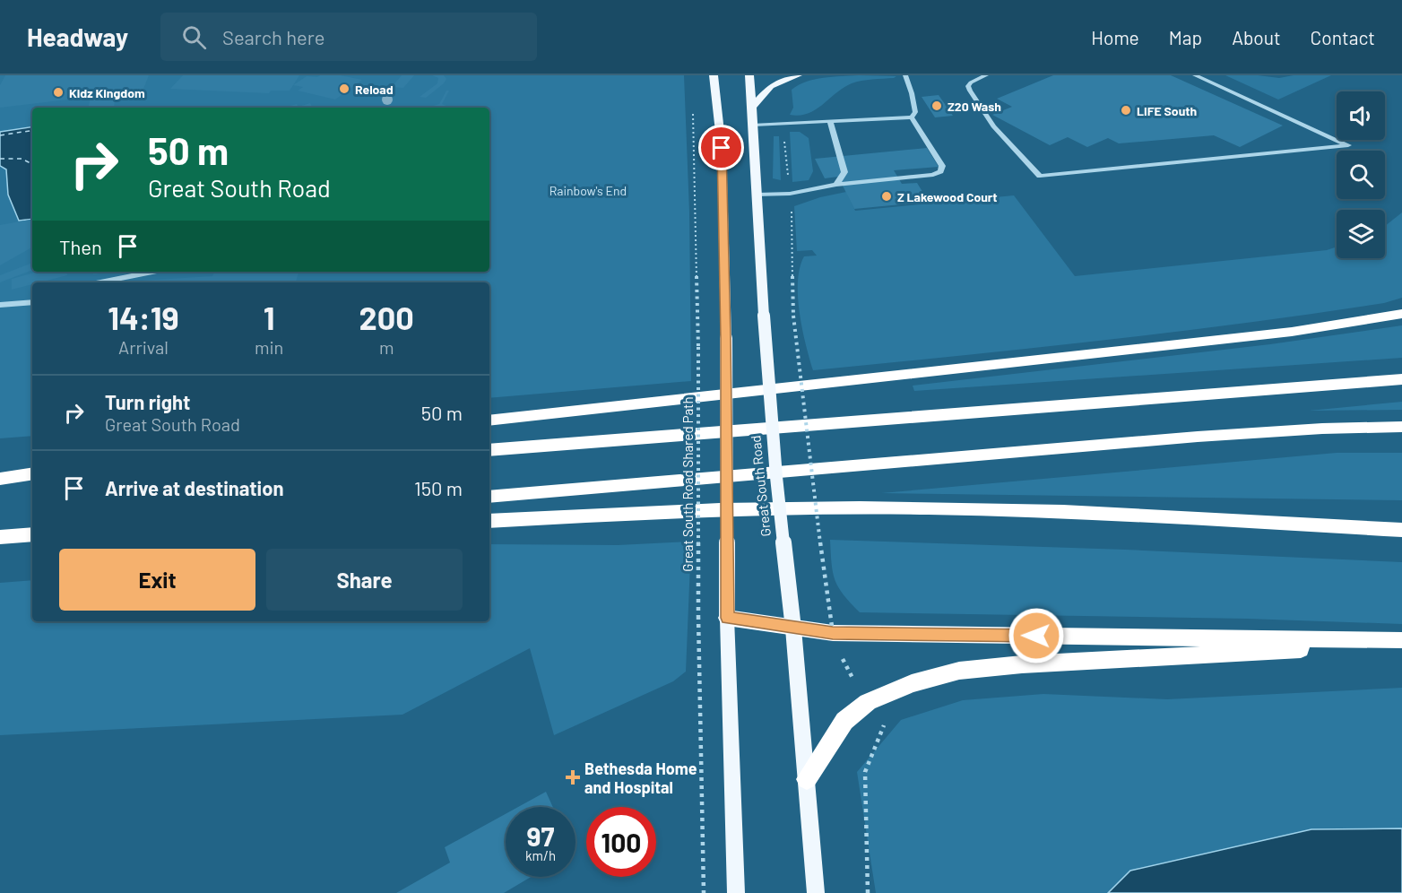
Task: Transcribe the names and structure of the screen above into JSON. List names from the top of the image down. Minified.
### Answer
{"streets":{"main road":["Great South Road"],"path":["Great South Road Shared Path"]},"parks":["Rainbow's End"],"places":{"other":["Reload","Kidz Kingdom","Z20 Wash","LIFE South","Z Lakewood Court"],"health":["Bethesda Home and Hospital"]},"page":{"header":"Headway","search":"Search here","nav":["Home","Map","About","Contact"],"turn":["50 m","Great South Road"],"then":"Then","eta":["14:19","Arrival","1","min","200","m"],"list":[{"name":"Turn right","note":"Great South Road","value":"50 m"},{"name":"Arrive at destination","value":"150 m"}],"buttons":["Exit","Share"],"speed":"97 km/h","limit":"100"}}
